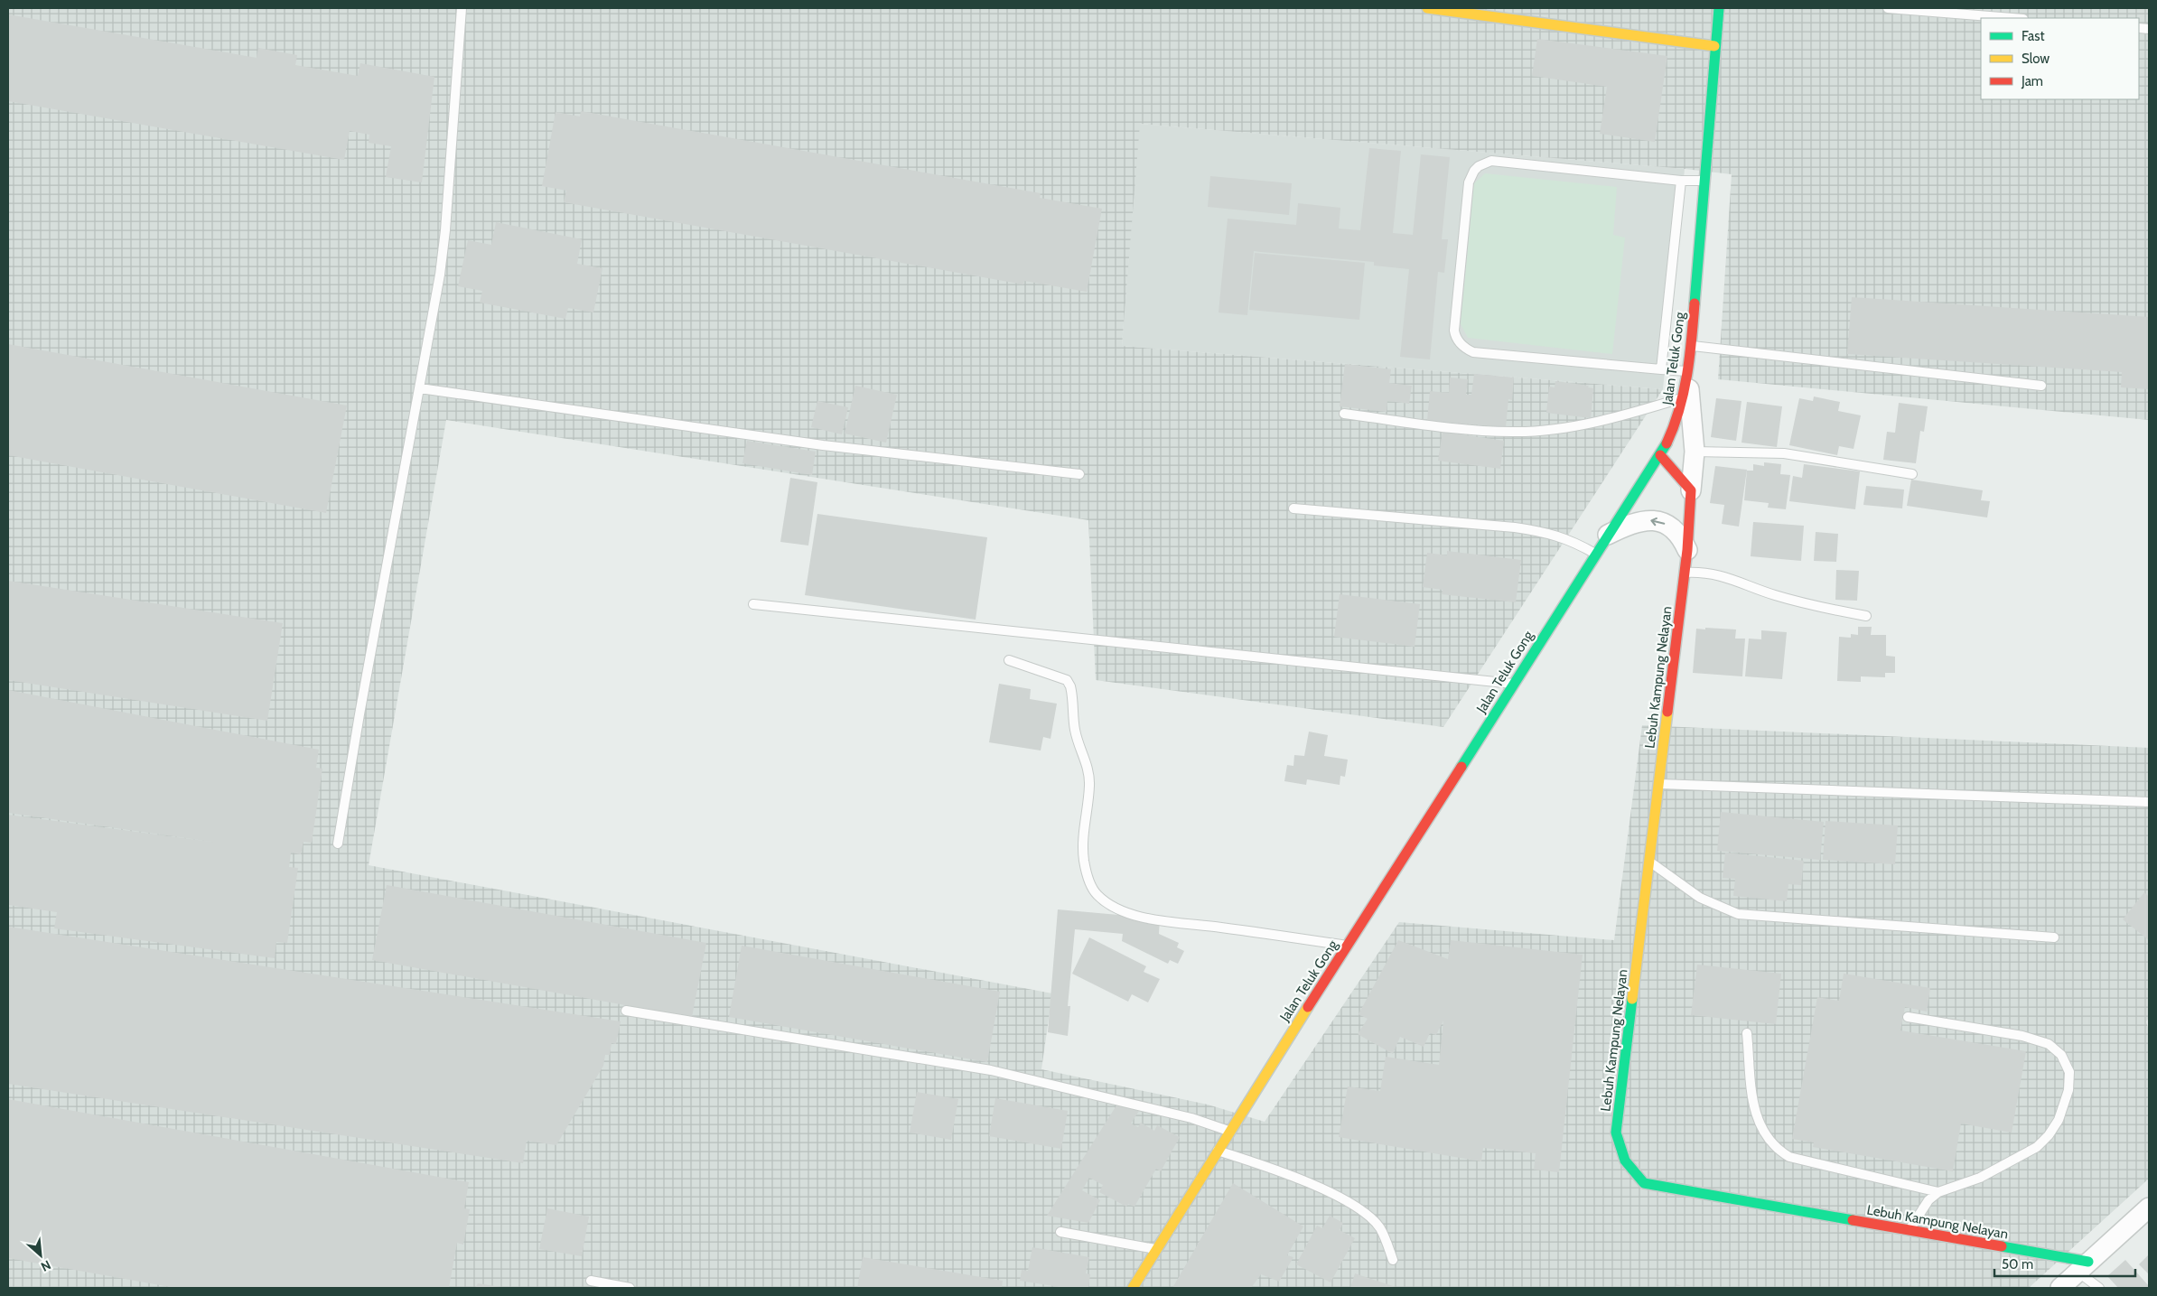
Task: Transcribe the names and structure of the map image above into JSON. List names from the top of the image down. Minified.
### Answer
{"streets":{"street":["Jalan Teluk Gong","Lebuh Kampung Nelayan"]},"legend":["Fast","Slow","Jam"],"scale_bar":"50 m","north":"bottom right"}
